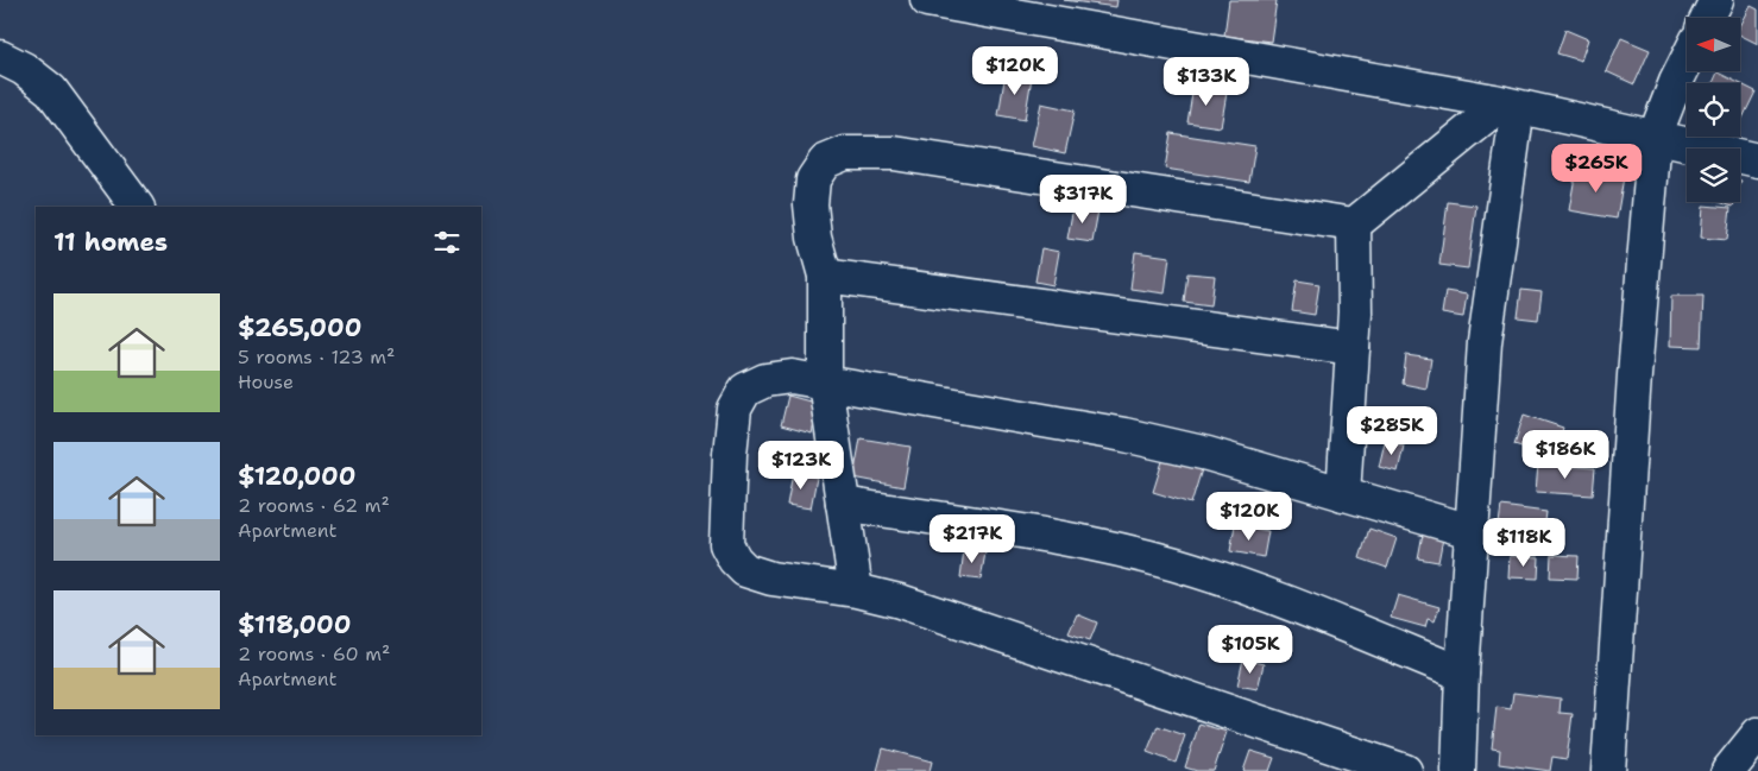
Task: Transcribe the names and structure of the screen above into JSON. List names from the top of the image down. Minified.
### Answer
{"north":"left","page":{"price":["$120K","$133K","$265K","$317K","$285K","$186K","$123K","$120K","$217K","$118K","$105K"],"heading":"11 homes","list":[{"name":"$265,000","note":"5 rooms · 123 m² · House"},{"name":"$120,000","note":"2 rooms · 62 m² · Apartment"},{"name":"$118,000","note":"2 rooms · 60 m² · Apartment"}]}}
